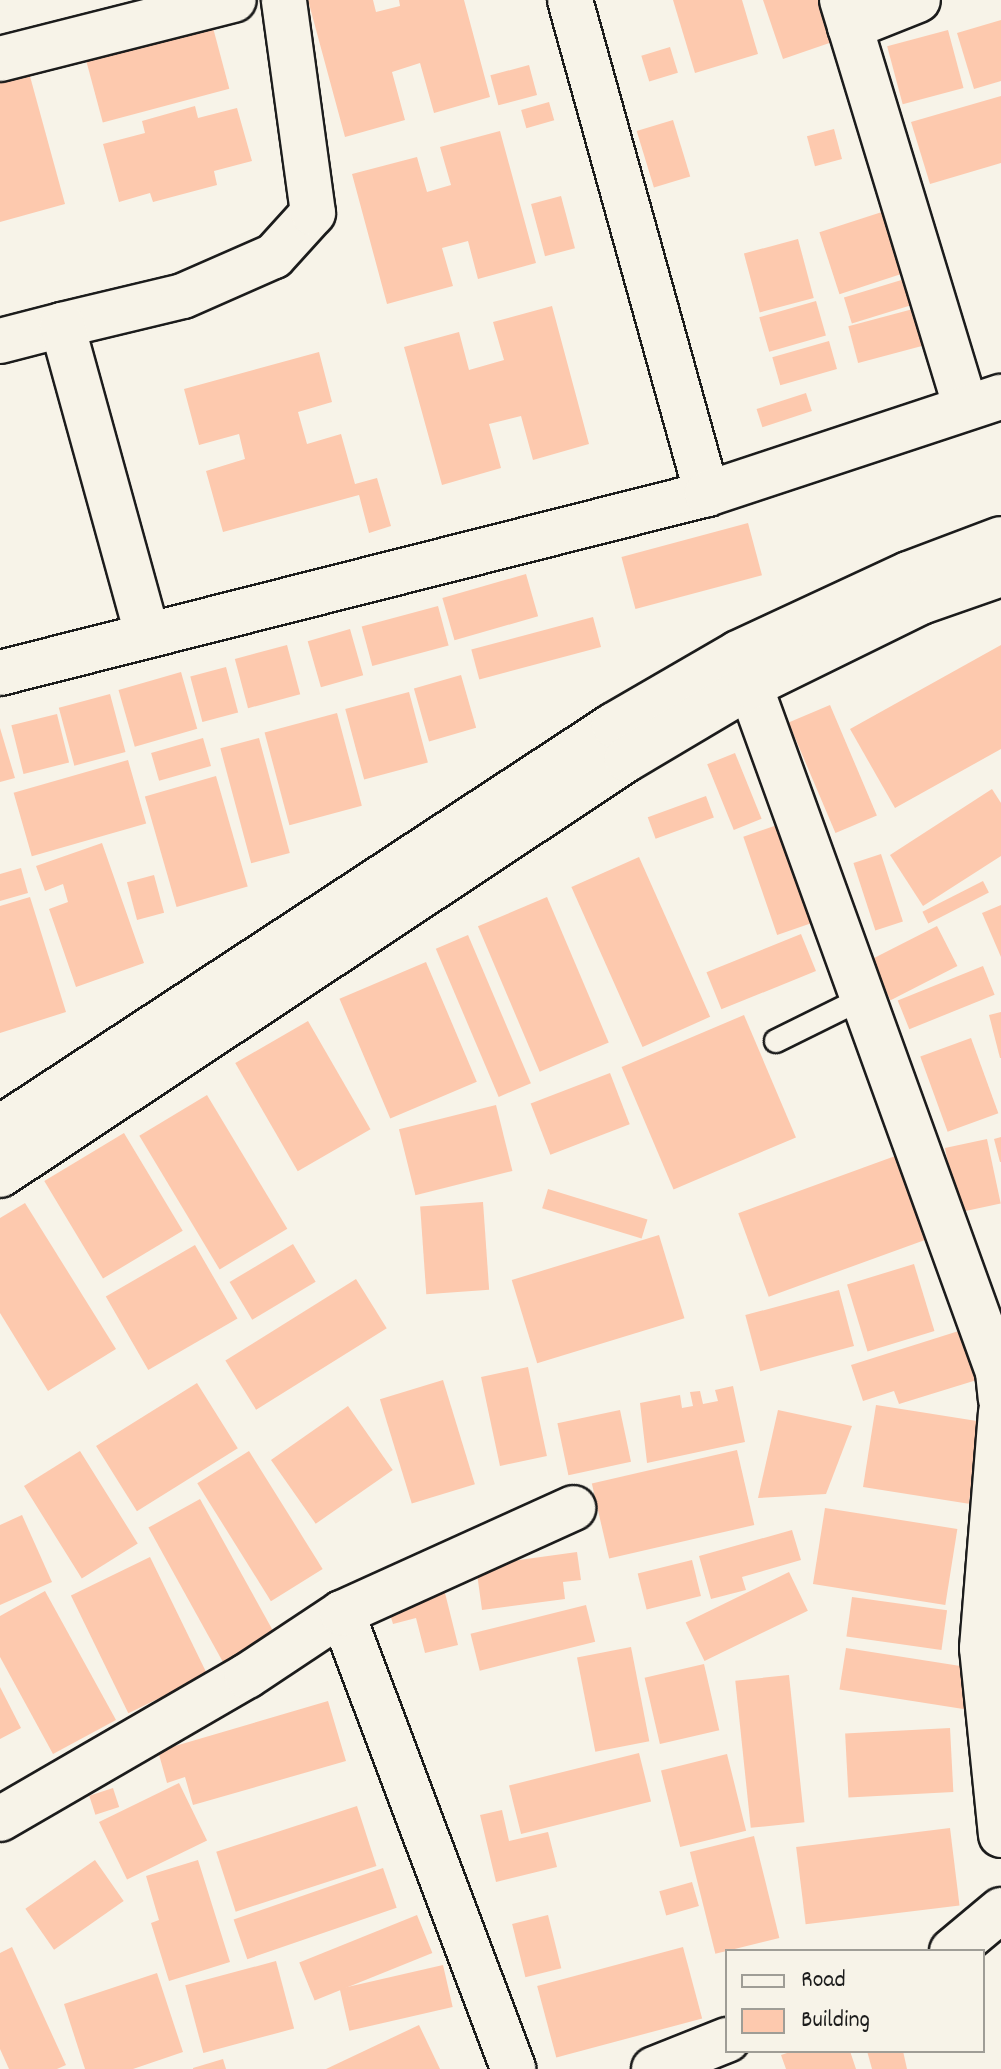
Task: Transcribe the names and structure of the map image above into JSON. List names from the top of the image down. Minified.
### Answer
{"legend":["Road","Building"]}
